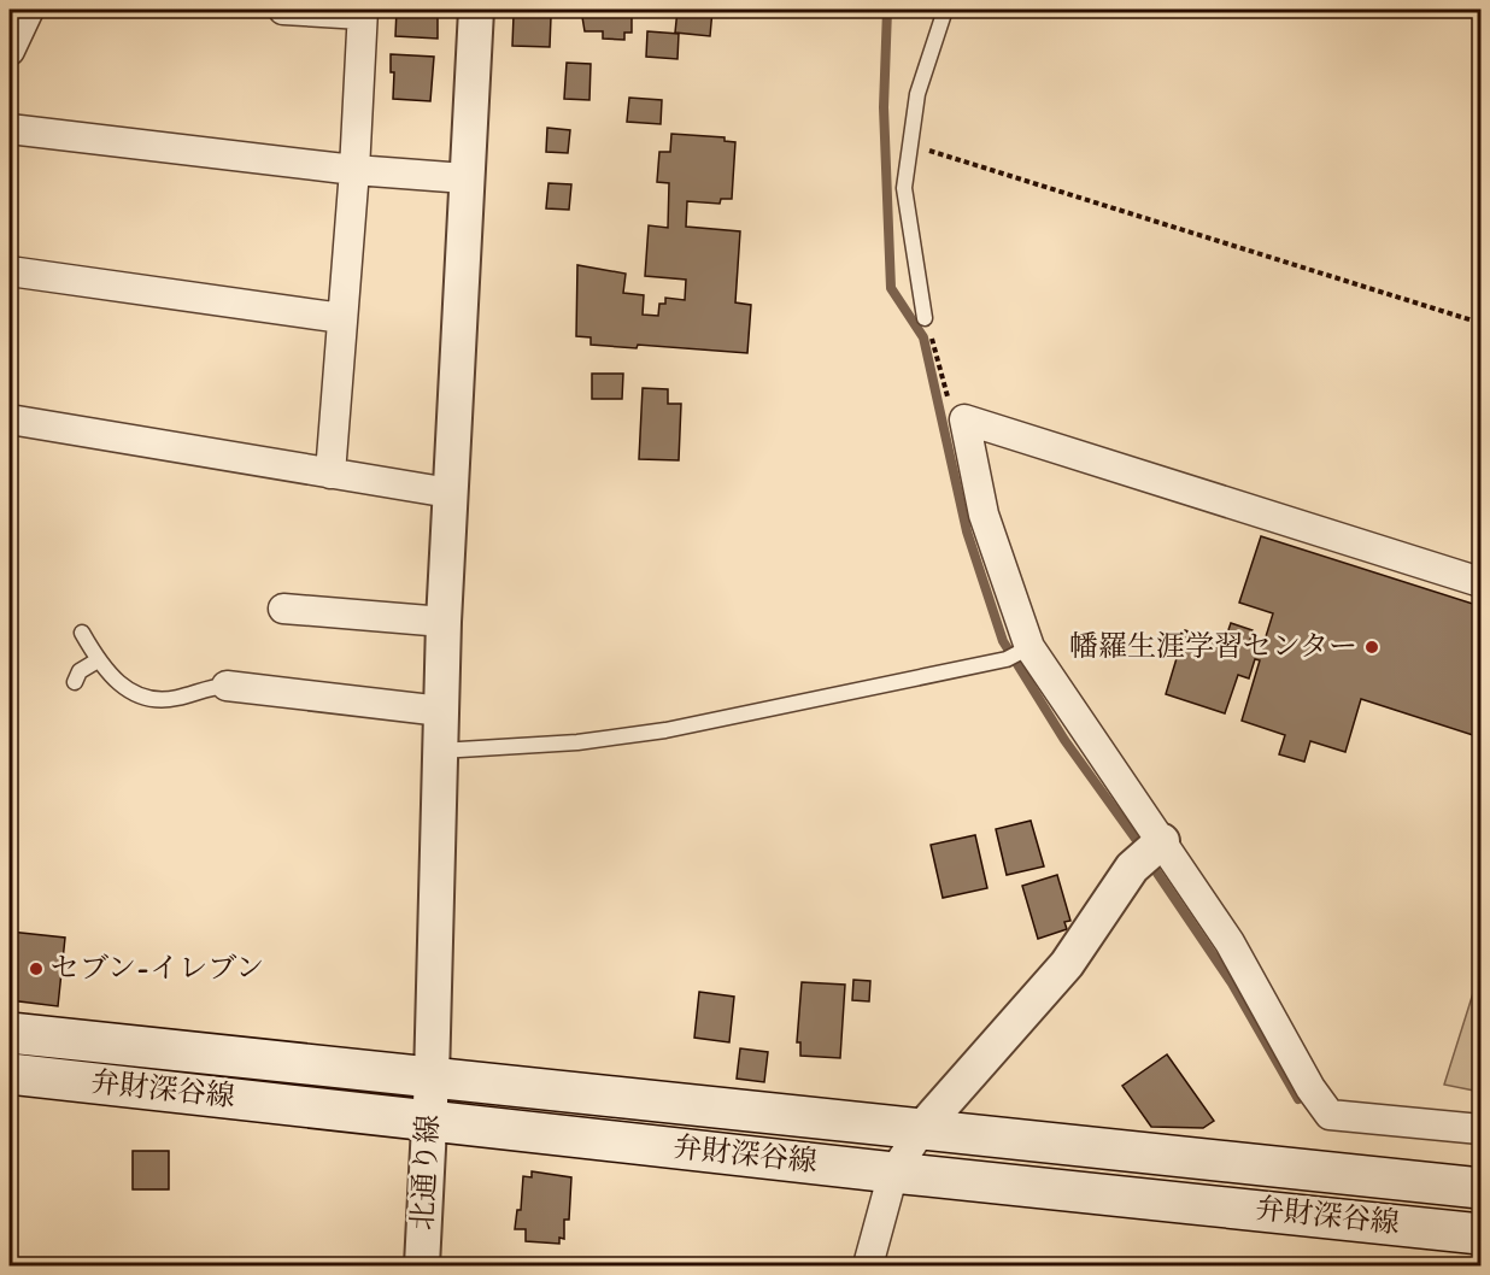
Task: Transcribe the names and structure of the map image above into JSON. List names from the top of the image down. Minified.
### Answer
{"streets":{"main road":["弁財深谷線"],"street":["北通り線"]},"crossings":[["弁財深谷線","北通り線"]],"places":["幡羅生涯学習センター","セブン-イレブン"]}
